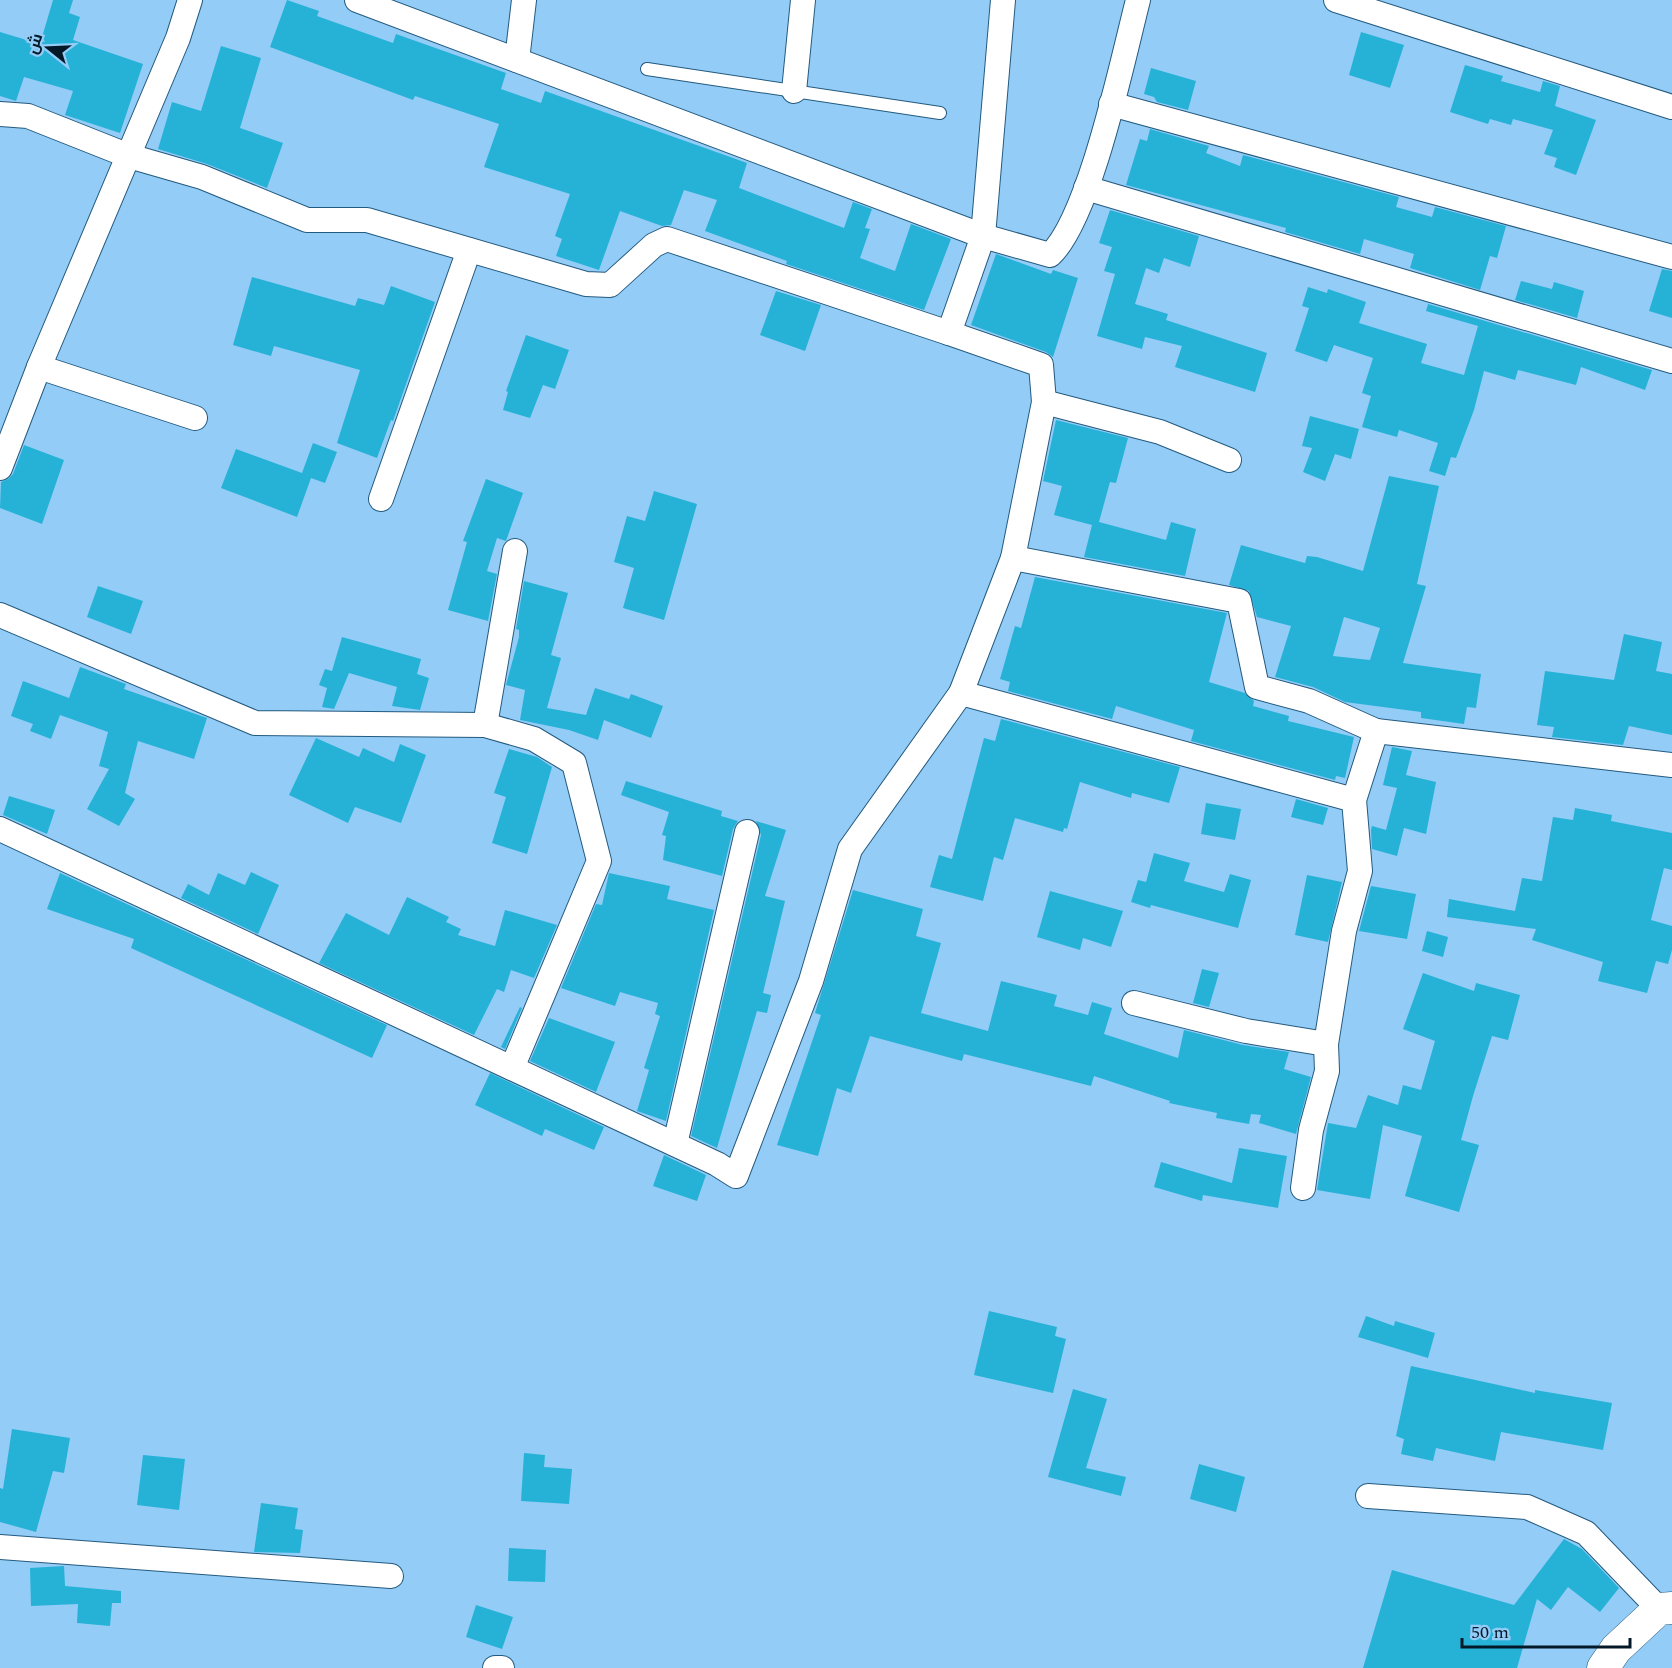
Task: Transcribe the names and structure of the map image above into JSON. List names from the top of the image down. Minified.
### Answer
{"scale_bar":"50 m","north":"left"}
